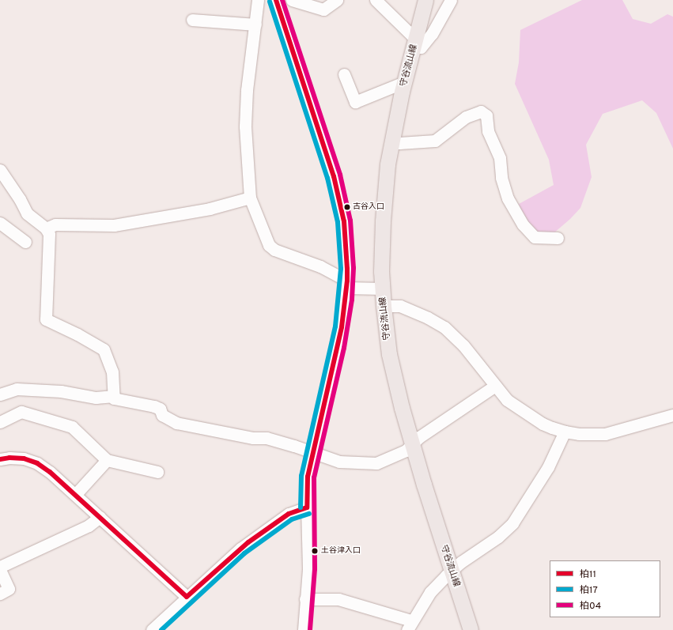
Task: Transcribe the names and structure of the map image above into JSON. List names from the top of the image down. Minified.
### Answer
{"streets":{"main road":["守谷流山線"]},"places":["古谷入口","土谷津入口"],"lines":["transit line 柏11","transit line 柏04","transit line 柏17"],"legend":["柏11","柏17","柏04"]}
